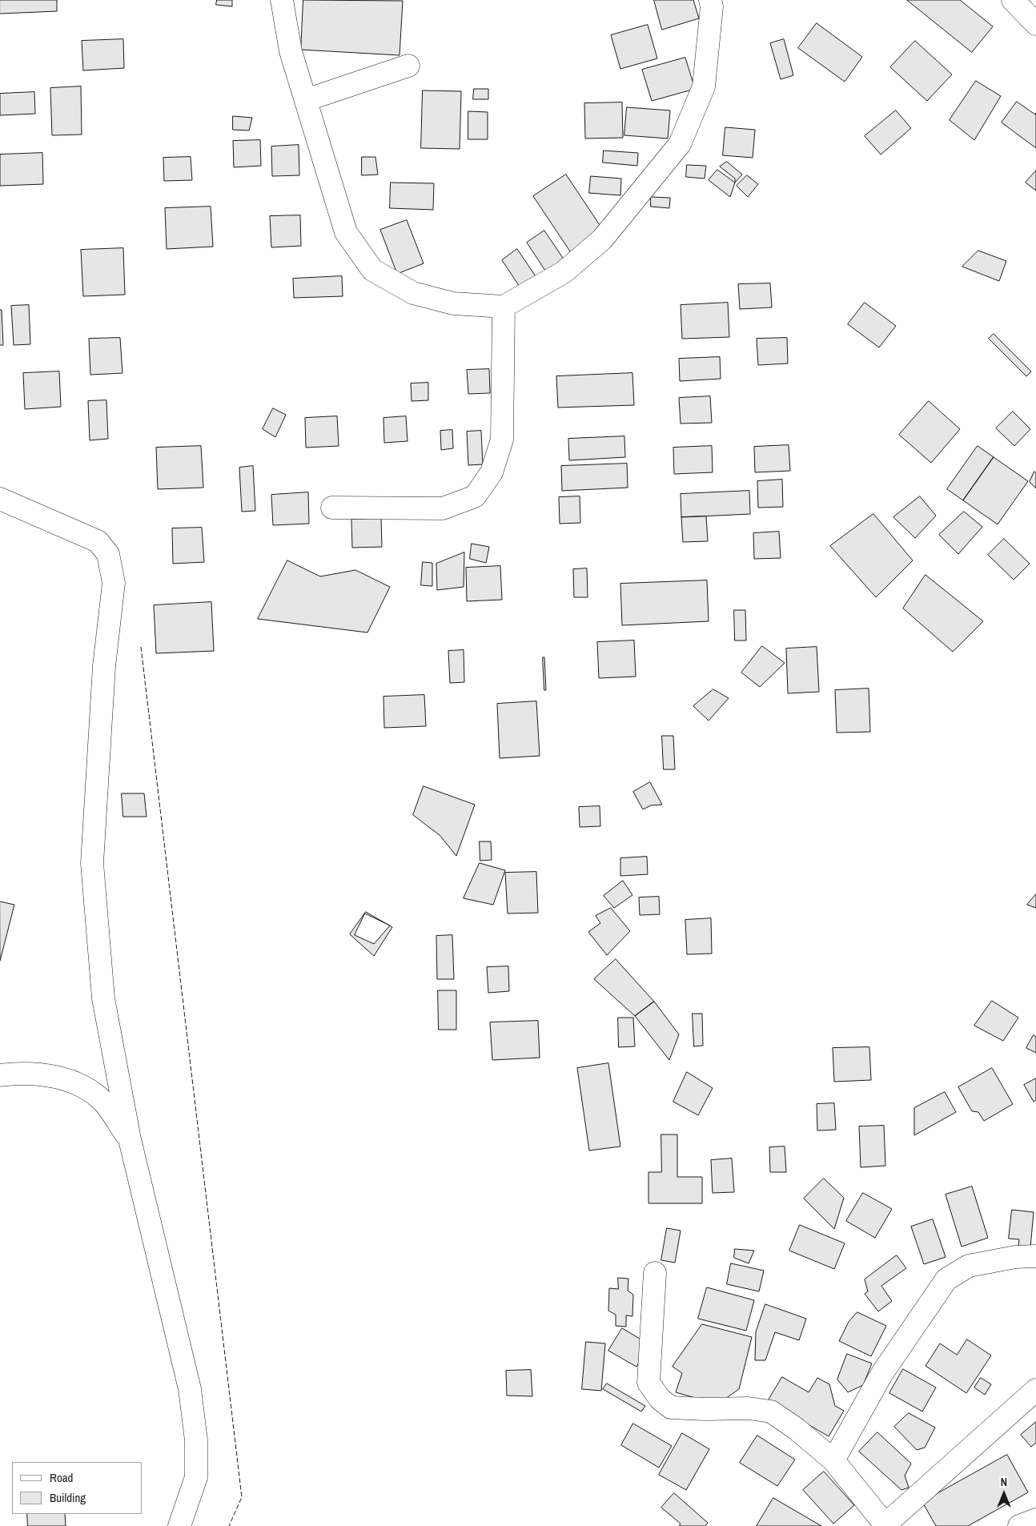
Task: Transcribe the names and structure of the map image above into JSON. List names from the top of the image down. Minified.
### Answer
{"legend":["Road","Building"],"north":"top"}
